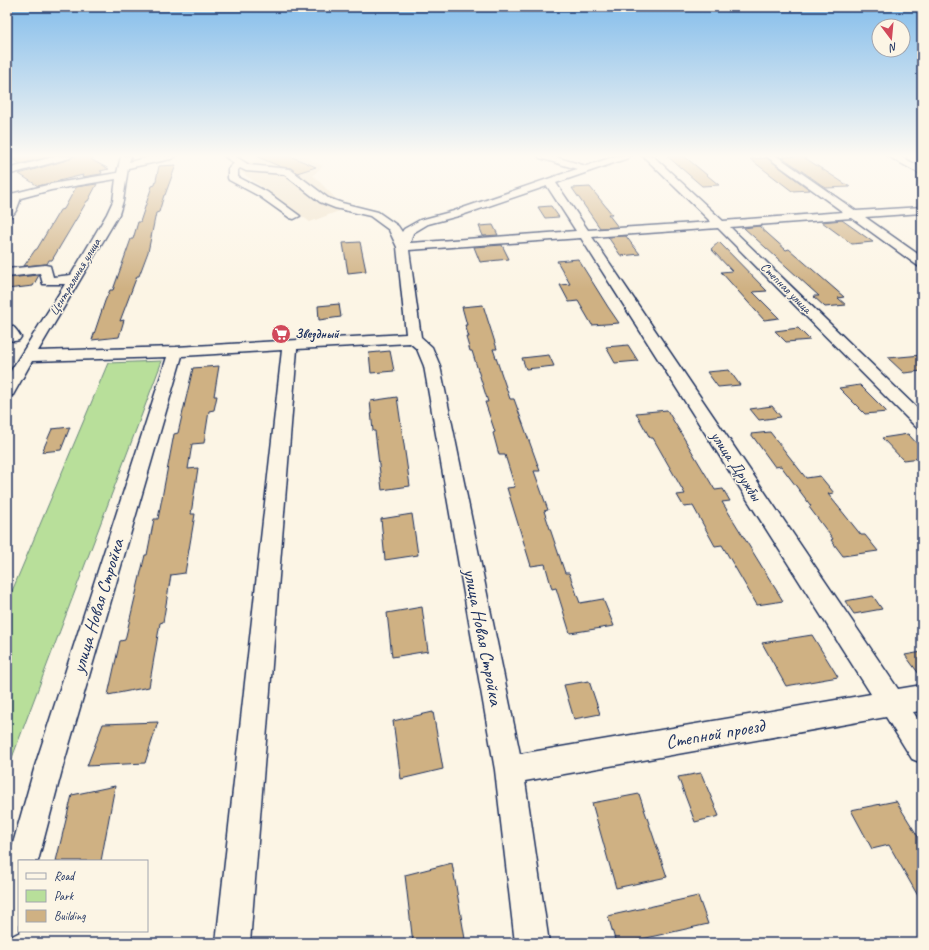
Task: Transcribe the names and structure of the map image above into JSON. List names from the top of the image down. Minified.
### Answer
{"streets":{"street":["Центральная улица","Степная улица","улица Дружбы","улица Новая Стройка","Степной проезд"]},"crossings":[["улица Дружбы","Степной проезд"],["улица Новая Стройка","Степной проезд"]],"places":{"supermarket":["Звездный"]},"legend":["Road","Park","Building"],"north":"bottom"}
